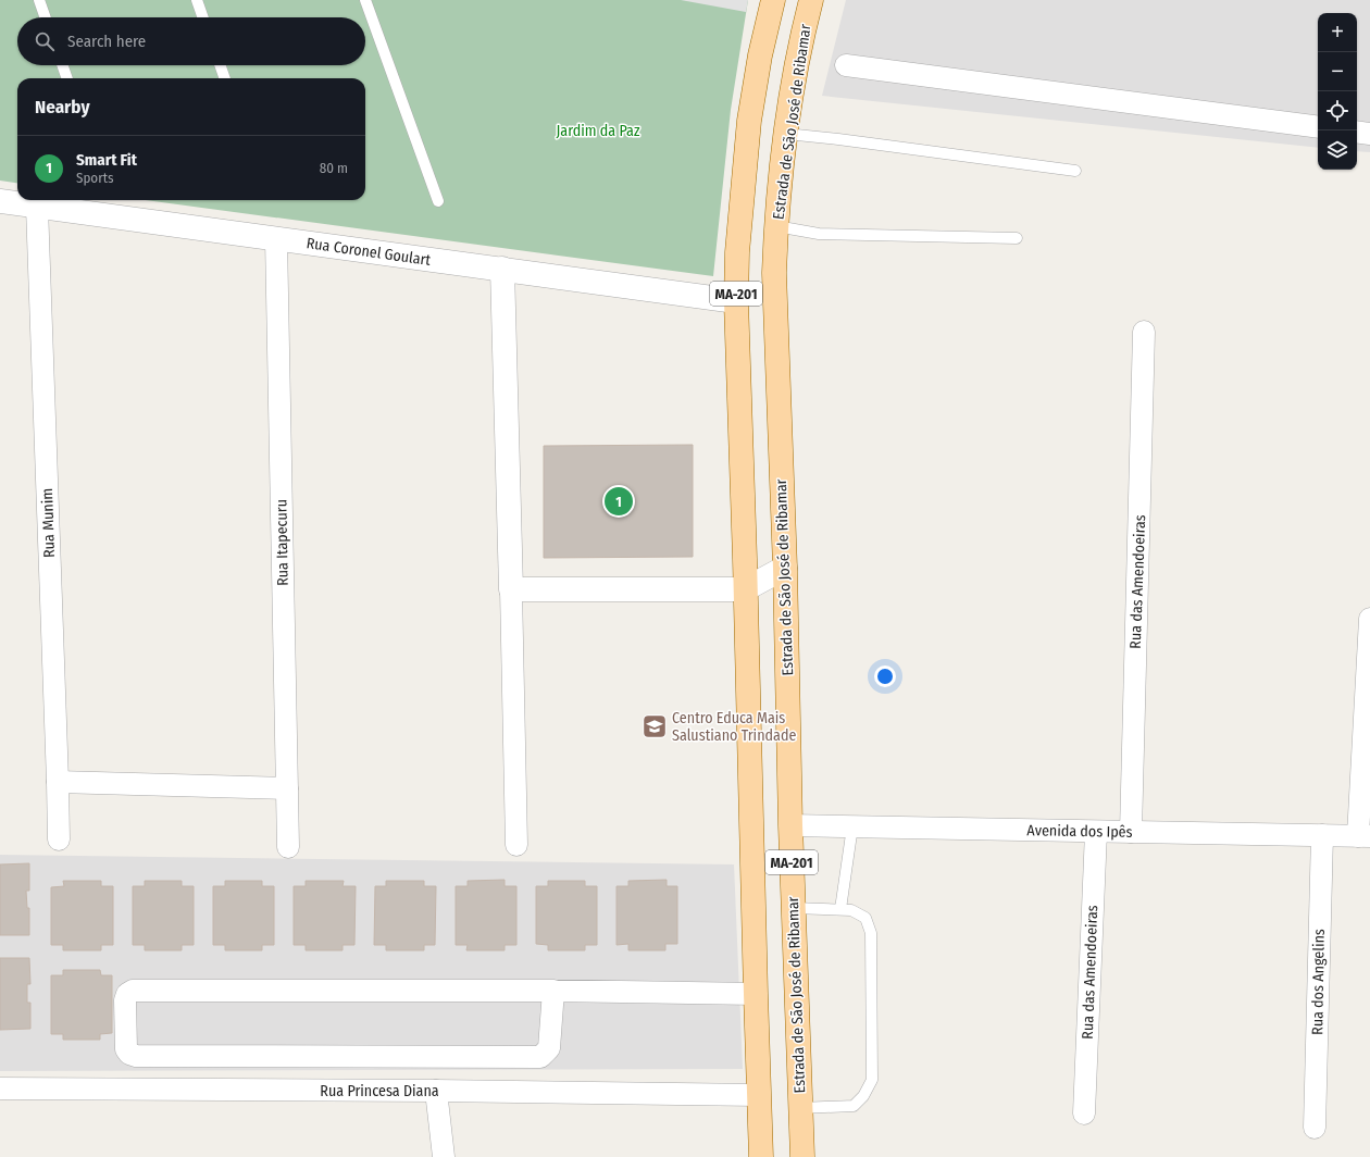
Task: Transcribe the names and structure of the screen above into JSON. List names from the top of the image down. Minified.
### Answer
{"streets":{"main road":["Estrada de São José de Ribamar","MA-201"],"street":["Rua Coronel Goulart","Rua Munim","Rua Itapecuru","Rua das Amendoeiras","Avenida dos Ipês","Rua dos Angelins","Rua Princesa Diana"]},"crossings":[["Estrada de São José de Ribamar","Avenida dos Ipês"],["Rua Coronel Goulart","MA-201"],["Rua Coronel Goulart","Rua Munim"],["Rua Coronel Goulart","Rua Itapecuru"],["MA-201","Rua Princesa Diana"],["Rua das Amendoeiras","Avenida dos Ipês"],["Avenida dos Ipês","Rua dos Angelins"]],"parks":["Jardim da Paz"],"places":{"school or university":["Centro Educa Mais Salustiano Trindade"]},"page":{"map_buttons":["+","−"],"search":"Search here","heading":"Nearby","list":[{"mark":"1","name":"Smart Fit","note":"Sports","value":"80 m"}],"pins":"1"}}
